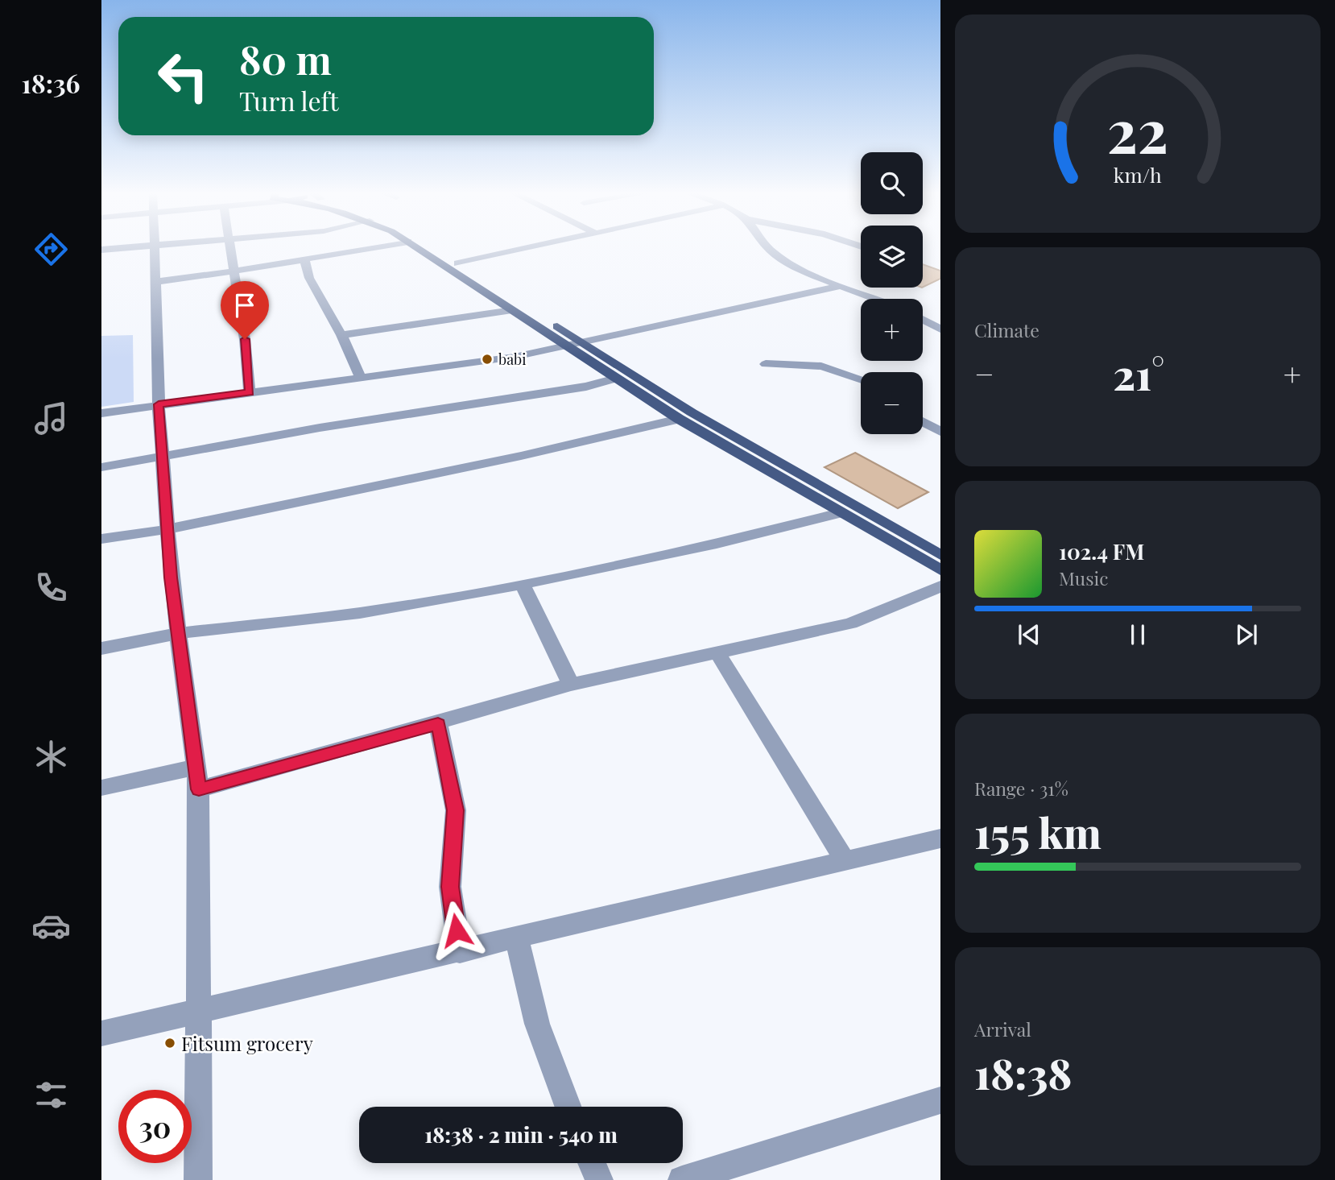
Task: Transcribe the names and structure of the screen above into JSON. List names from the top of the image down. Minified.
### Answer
{"places":["babi","Fitsum grocery"],"page":{"tabs":"18:36","turn":["80 m","Turn left"],"map_buttons":["+","−"],"tile":["Climate",["Range · 31%","155 km"],["Arrival","18:38"]],"heat":["−","21°","+"],"song":["102.4 FM","Music"],"limit":"30","trip":"18:38 · 2 min · 540 m","gauge":["22","km/h"]}}
